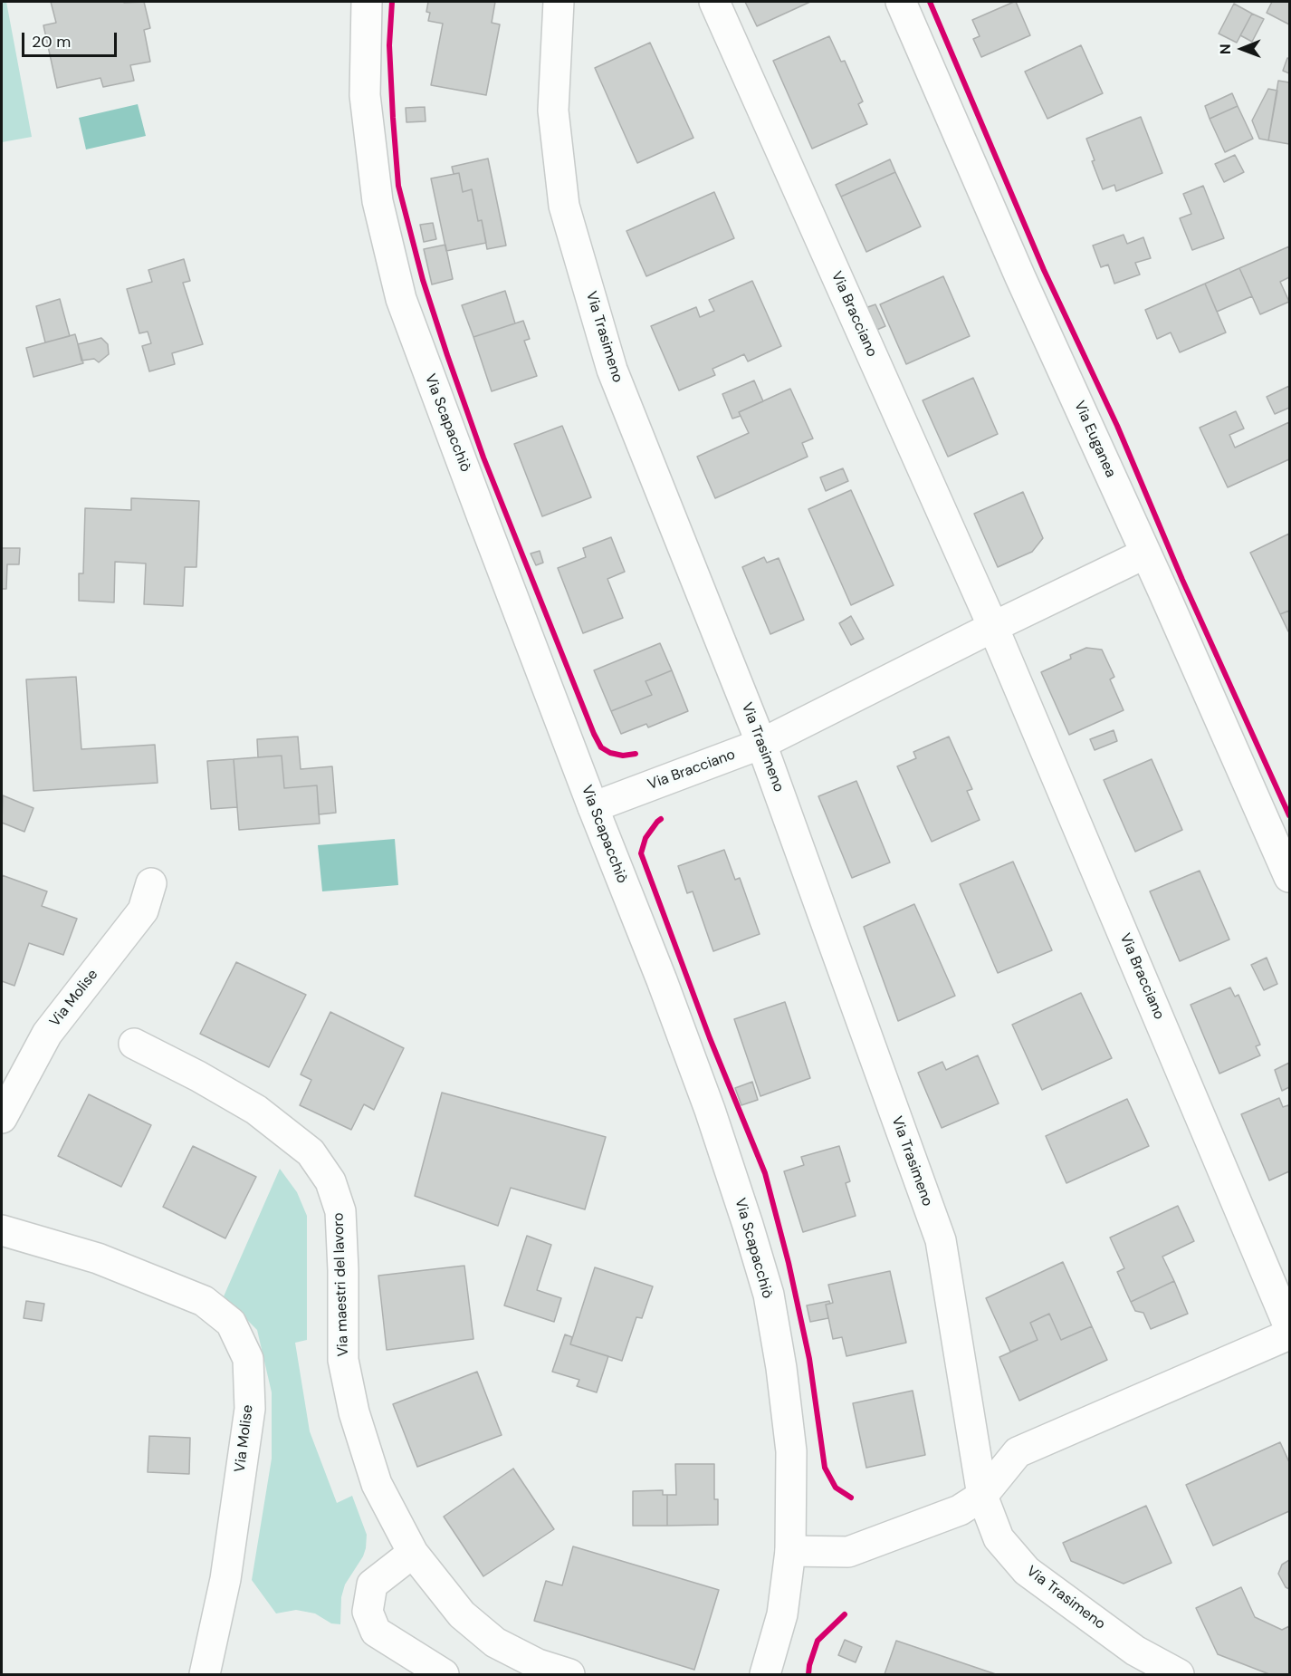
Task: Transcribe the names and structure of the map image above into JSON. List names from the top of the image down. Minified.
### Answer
{"streets":{"street":["Via Bracciano","Via Trasimeno","Via Scapacchiò","Via Euganea","Via Molise","Via maestri del lavoro"]},"crossings":[["Via Bracciano","Via Trasimeno"],["Via Bracciano","Via Scapacchiò"],["Via Bracciano","Via Euganea"]],"scale_bar":"20 m","north":"left"}
